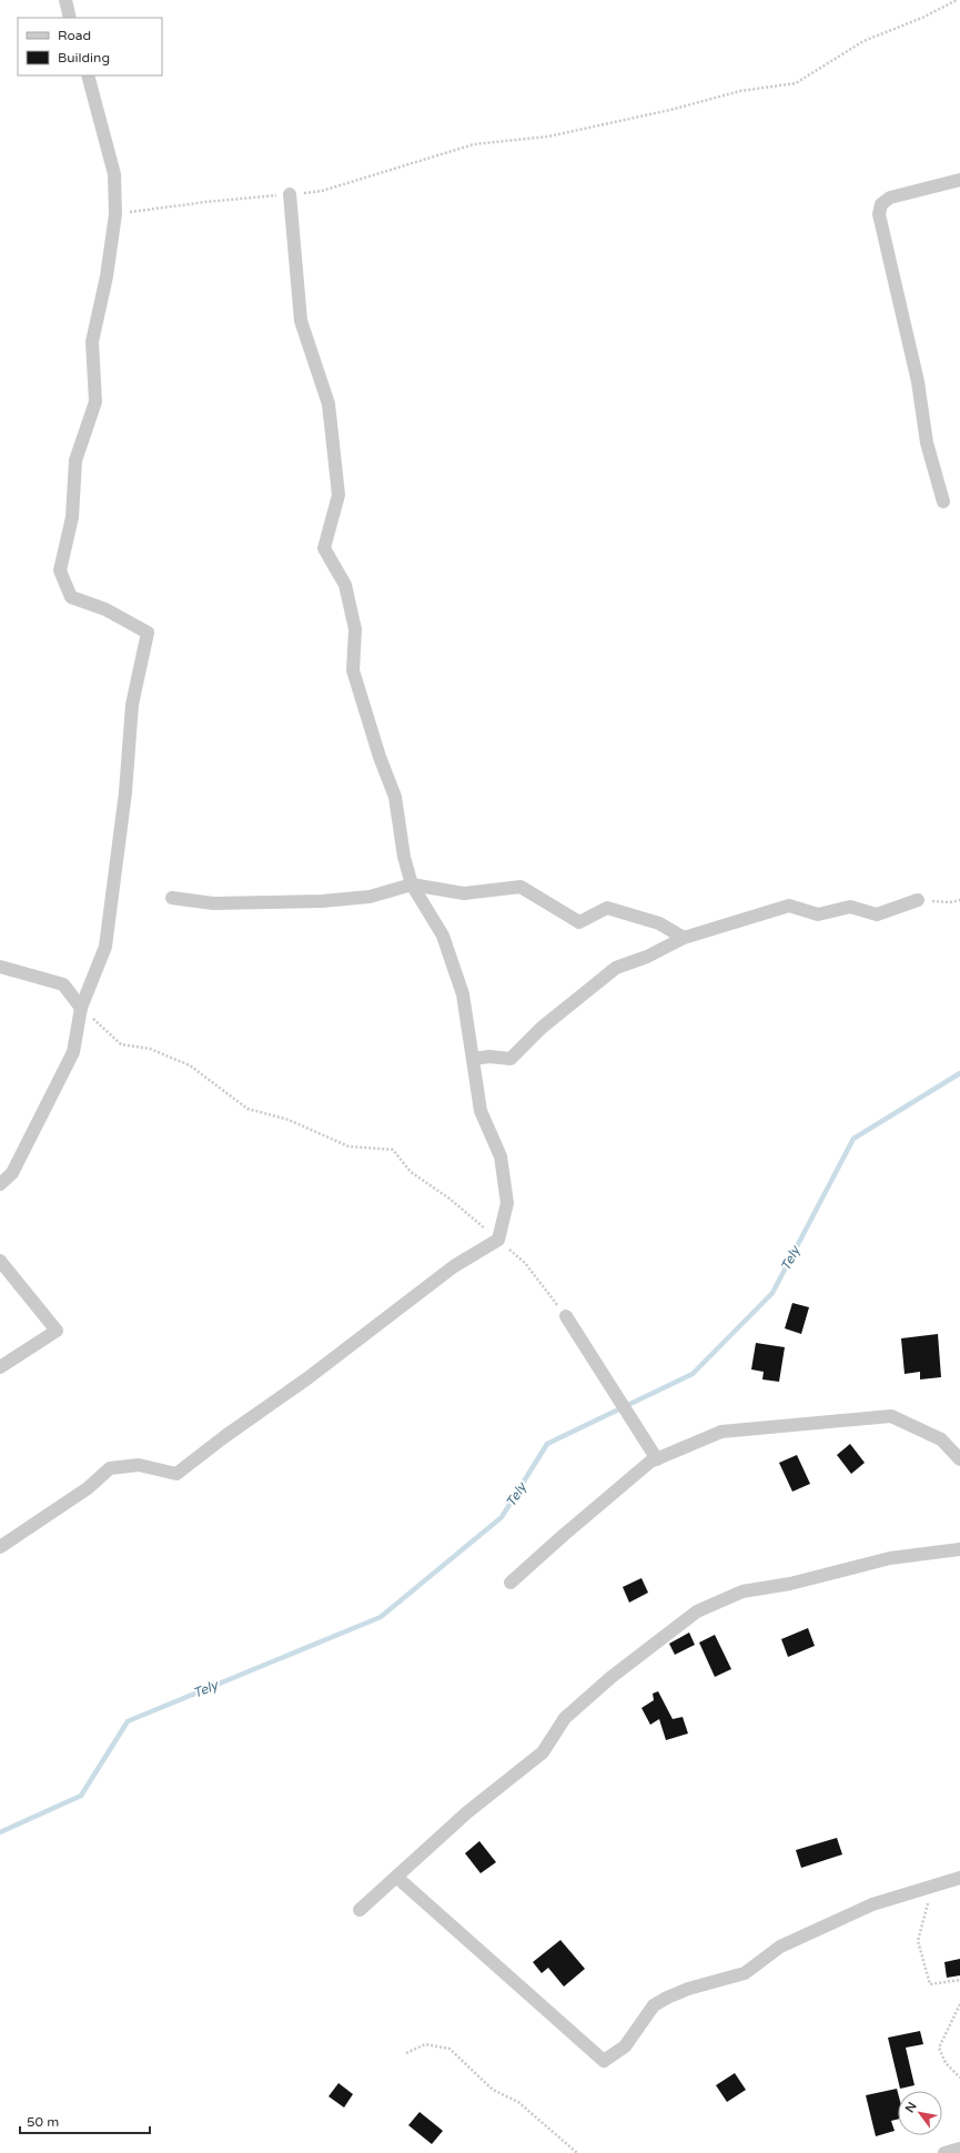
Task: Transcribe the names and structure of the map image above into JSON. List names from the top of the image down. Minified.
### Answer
{"water":["Tely"],"legend":["Road","Building"],"scale_bar":"50 m","north":"top left"}
